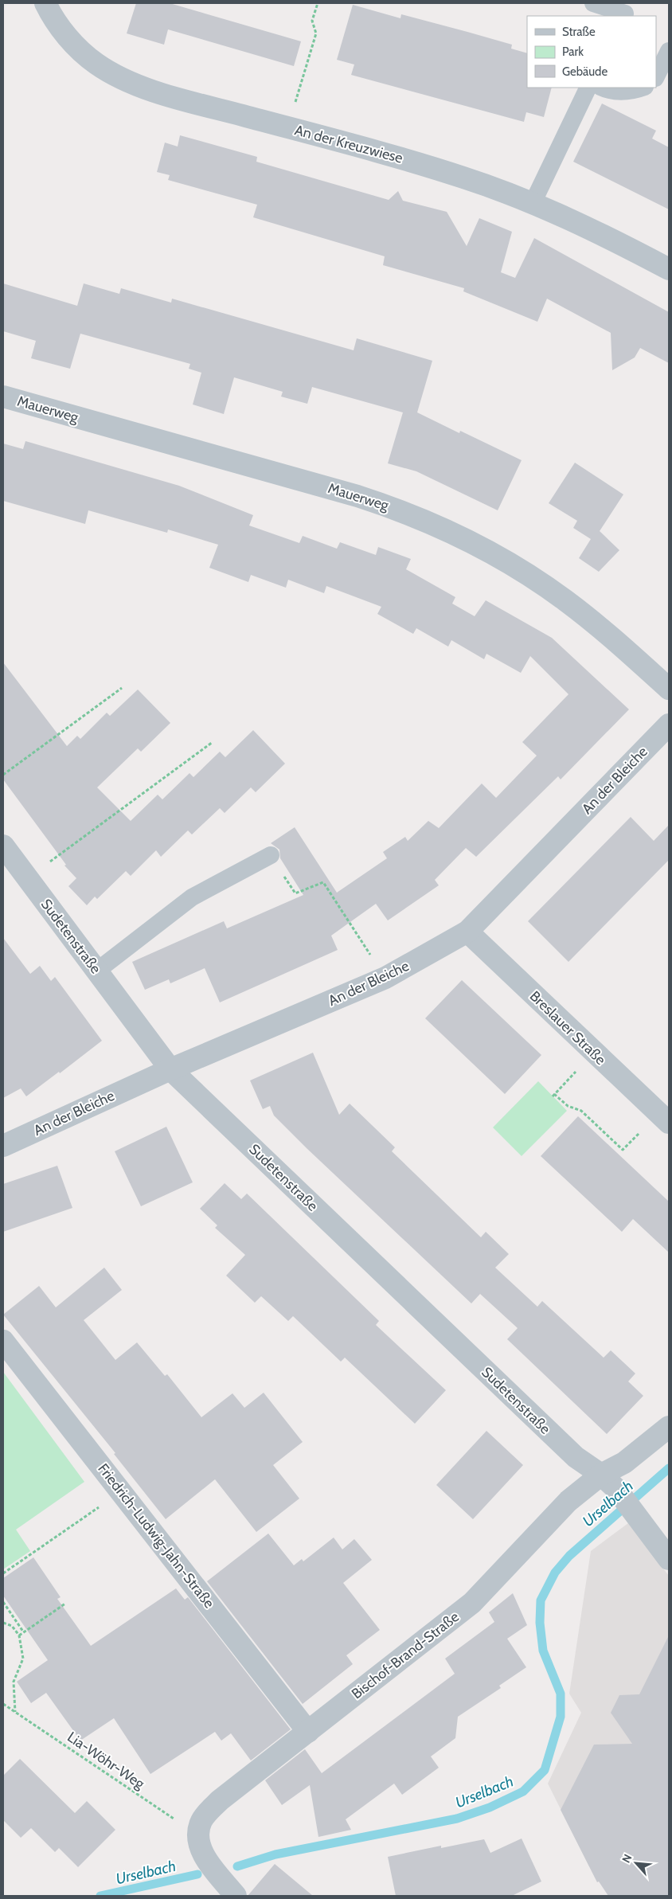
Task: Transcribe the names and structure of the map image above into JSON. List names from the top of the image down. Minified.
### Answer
{"streets":{"street":["An der Kreuzwiese","Mauerweg","An der Bleiche","Sudetenstraße","Breslauer Straße","Friedrich-Ludwig-Jahn-Straße","Bischof-Brand-Straße"],"path":["Lia-Wöhr-Weg"]},"crossings":[["An der Bleiche","Sudetenstraße"],["An der Bleiche","Breslauer Straße"],["Sudetenstraße","Bischof-Brand-Straße"],["Friedrich-Ludwig-Jahn-Straße","Bischof-Brand-Straße"],["Bischof-Brand-Straße","Lia-Wöhr-Weg"]],"water":["Urselbach"],"legend":["Straße","Park","Gebäude"],"north":"top left"}
